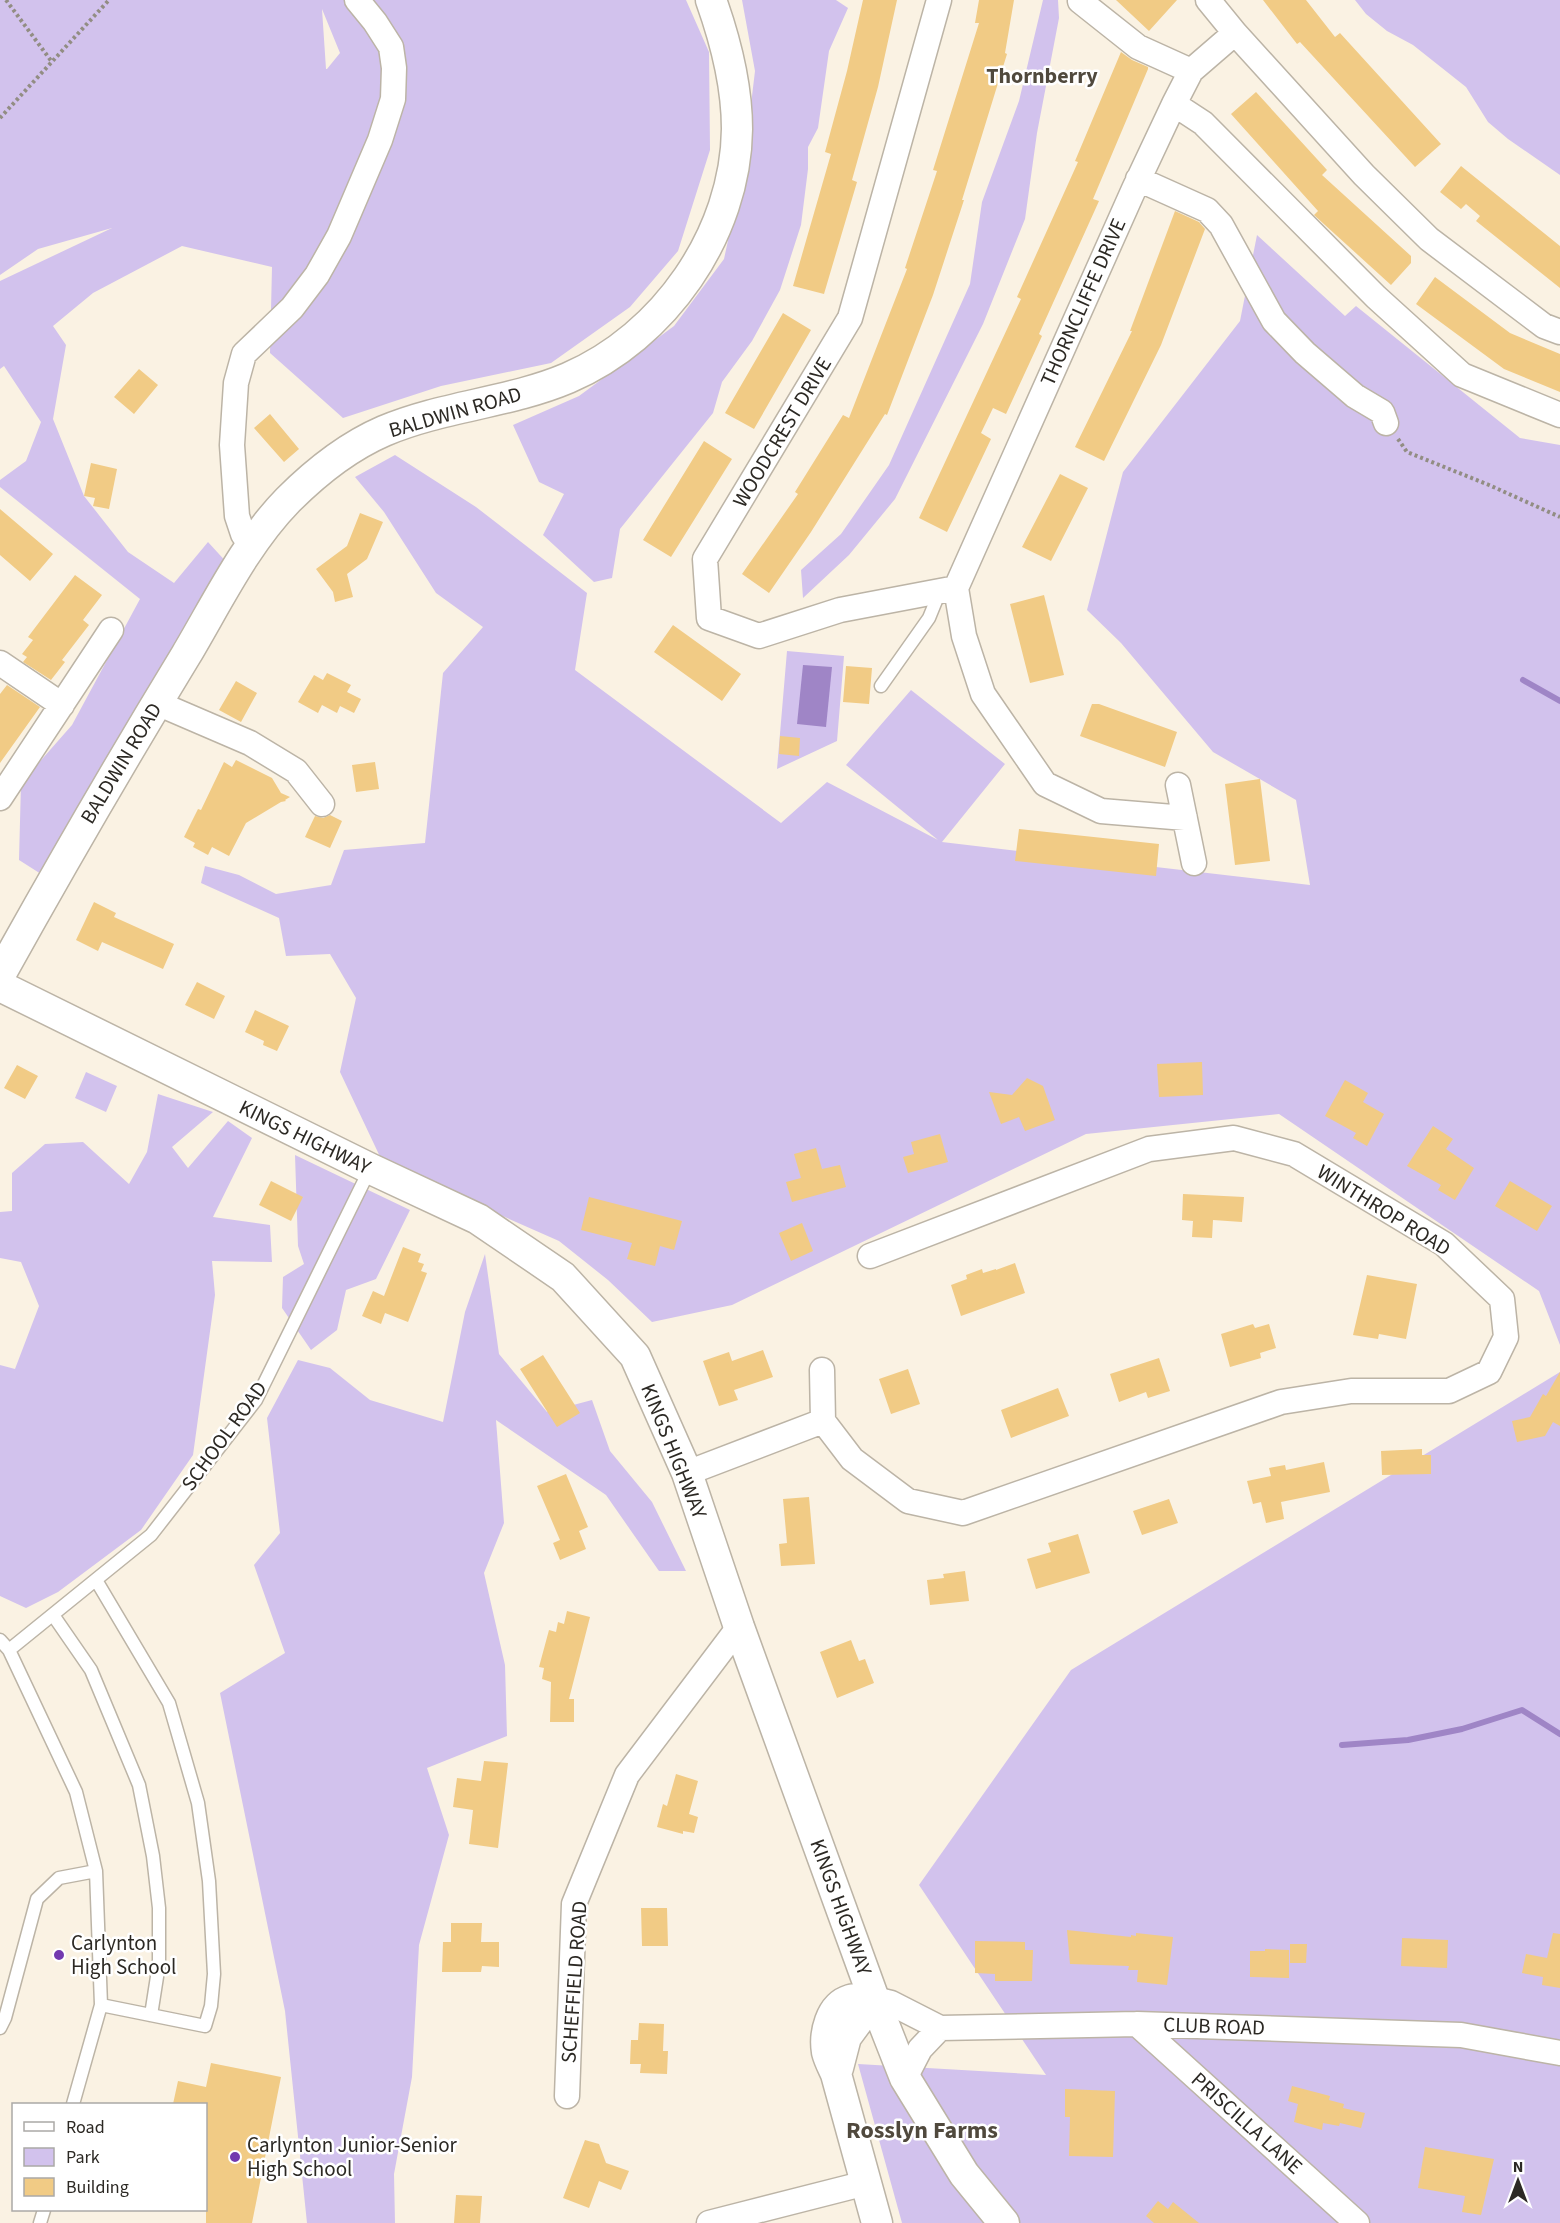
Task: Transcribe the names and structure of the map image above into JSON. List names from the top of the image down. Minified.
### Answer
{"streets":{"street":["THORNCLIFFE DRIVE","BALDWIN ROAD","WOODCREST DRIVE","KINGS HIGHWAY","WINTHROP ROAD","SCHEFFIELD ROAD","CLUB ROAD","PRISCILLA LANE"],"lane":["SCHOOL ROAD"]},"crossings":[["THORNCLIFFE DRIVE","WOODCREST DRIVE"],["KINGS HIGHWAY","SCHOOL ROAD"],["KINGS HIGHWAY","SCHEFFIELD ROAD"],["KINGS HIGHWAY","CLUB ROAD"],["CLUB ROAD","PRISCILLA LANE"]],"districts":["Thornberry","Rosslyn Farms"],"places":["Carlynton High School","Carlynton Junior-Senior High School"],"legend":["Road","Park","Building"],"north":"top"}
